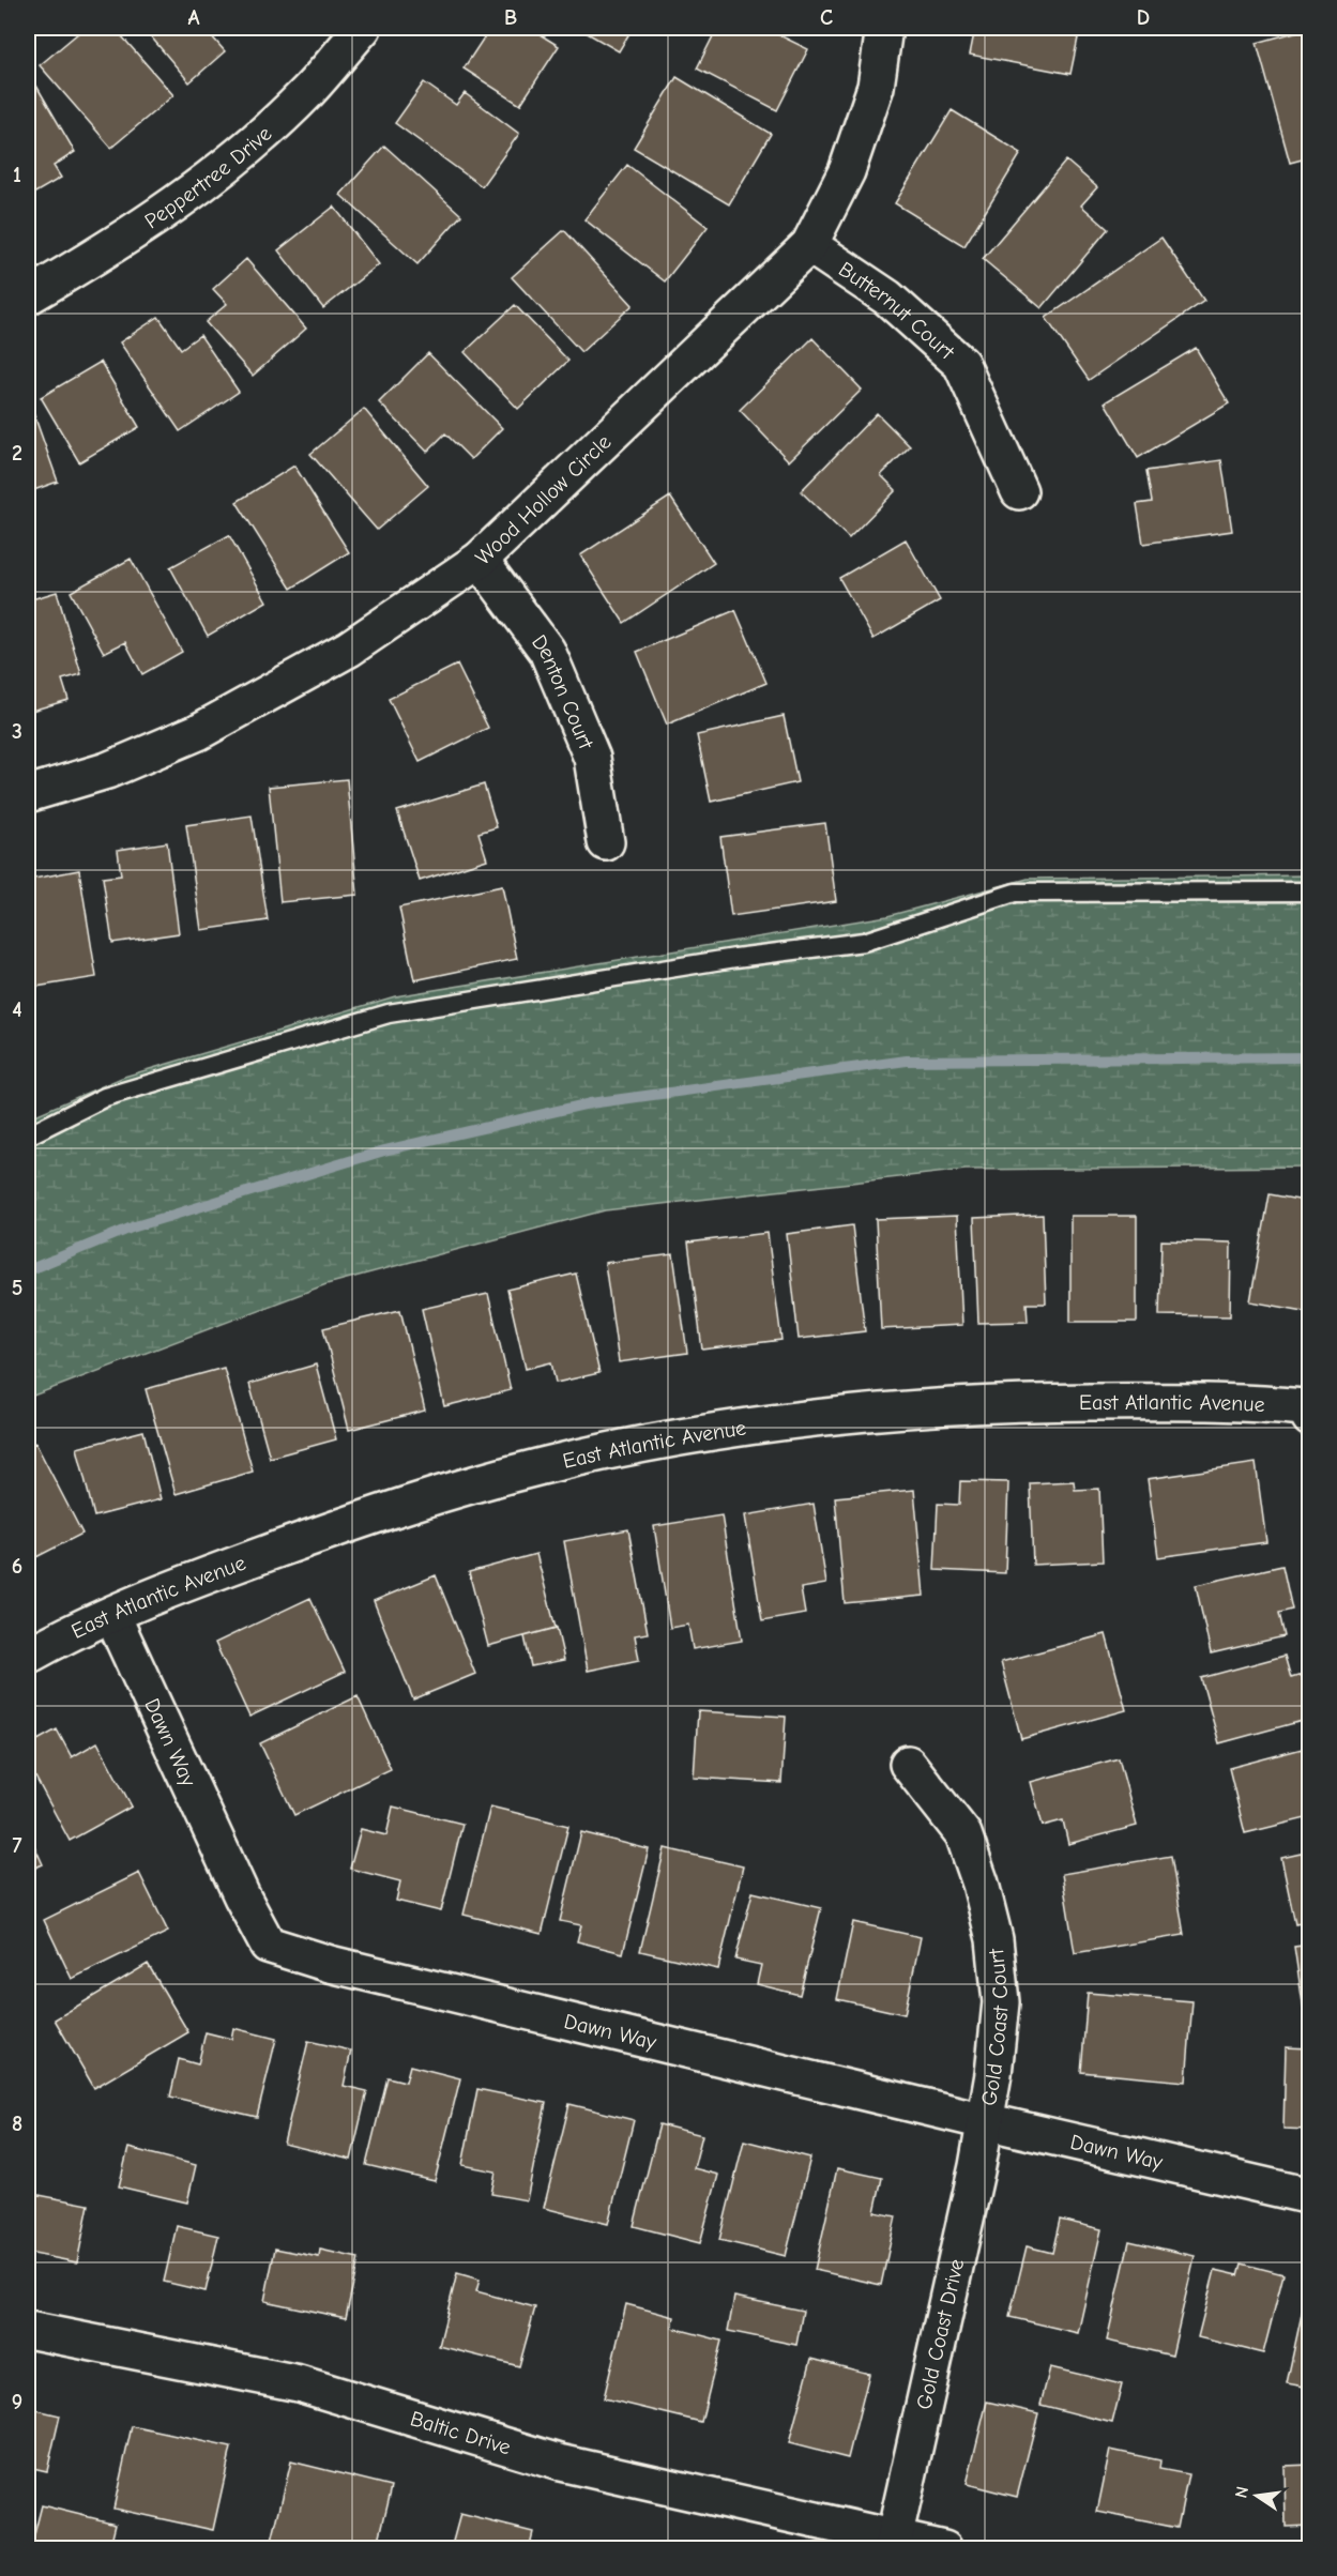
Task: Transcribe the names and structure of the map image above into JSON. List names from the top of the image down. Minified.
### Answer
{"streets":{"street":["Peppertree Drive","Butternut Court","Wood Hollow Circle","Denton Court","East Atlantic Avenue","Dawn Way","Gold Coast Court","Gold Coast Drive","Baltic Drive"]},"crossings":[["Butternut Court","Wood Hollow Circle"],["Wood Hollow Circle","Denton Court"],["East Atlantic Avenue","Dawn Way"],["Dawn Way","Gold Coast Court"],["Dawn Way","Gold Coast Drive"],["Gold Coast Court","Gold Coast Drive"],["Gold Coast Drive","Baltic Drive"]],"north":"left","grid":{"columns":["A","B","C","D"],"rows":["1","2","3","4","5","6","7","8","9"]}}
